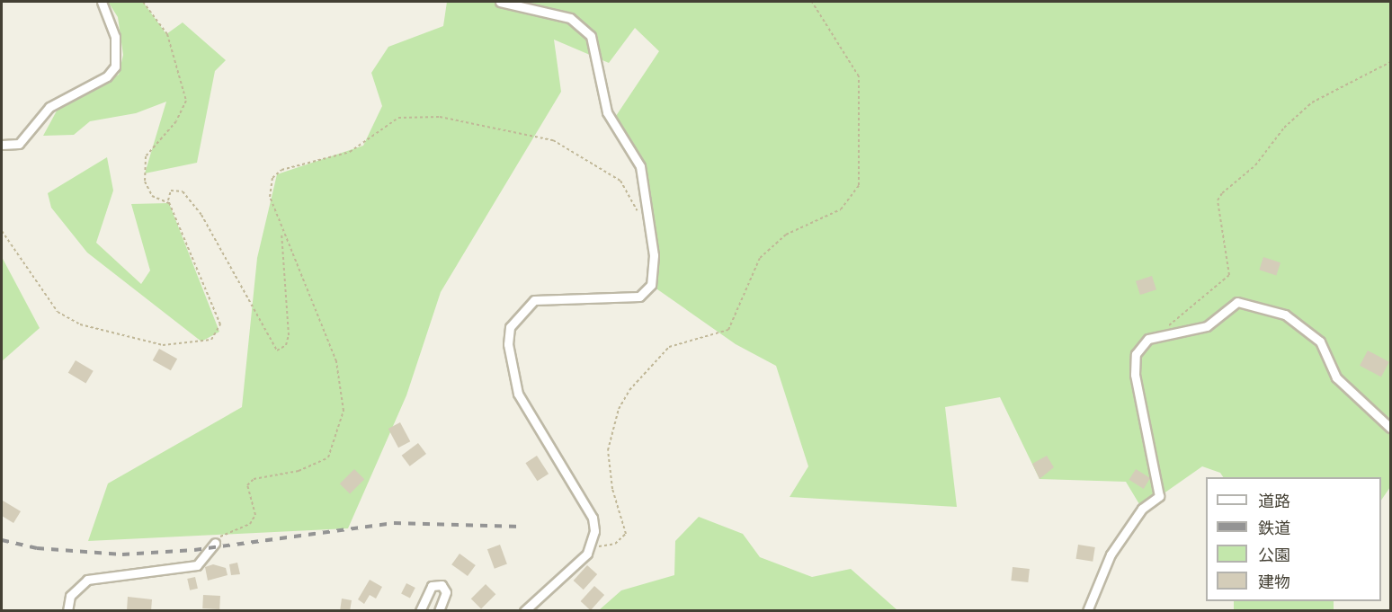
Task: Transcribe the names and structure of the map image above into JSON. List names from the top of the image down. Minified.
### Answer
{"legend":["道路","鉄道","公園","建物"]}
